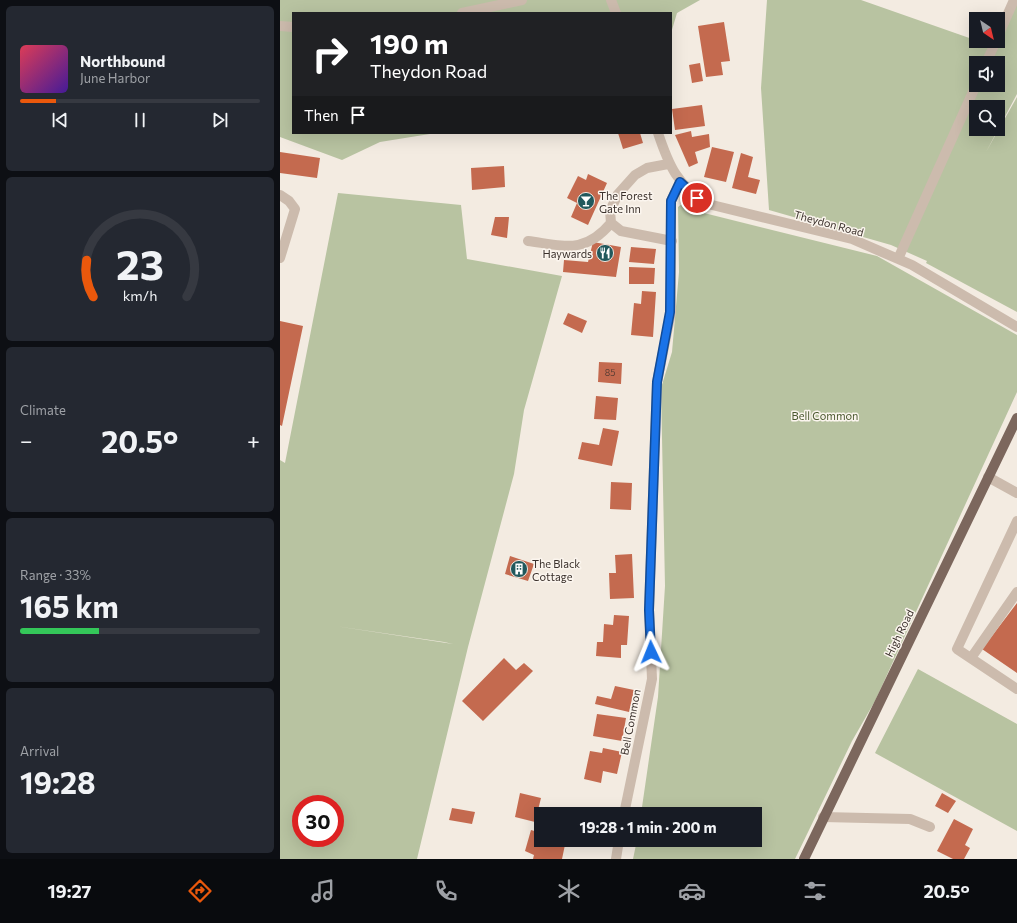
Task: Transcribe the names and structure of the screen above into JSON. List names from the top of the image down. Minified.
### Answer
{"streets":{"main road":["High Road"],"street":["Theydon Road","Bell Common"]},"crossings":[["Theydon Road","Bell Common"]],"parks":["Bell Common"],"places":{"bar":["The Forest Gate Inn"],"restaurant":["Haywards"],"building":["The Black Cottage"]},"house_numbers":["85"],"north":"bottom right","page":{"turn":["190 m","Theydon Road"],"song":["Northbound","June Harbor"],"then":"Then","tile":["Climate",["Range · 33%","165 km"],["Arrival","19:28"]],"heat":["−","20.5°","+"],"limit":"30","trip":"19:28 · 1 min · 200 m","tabs":["19:27","20.5°"],"gauge":["23","km/h"]}}
